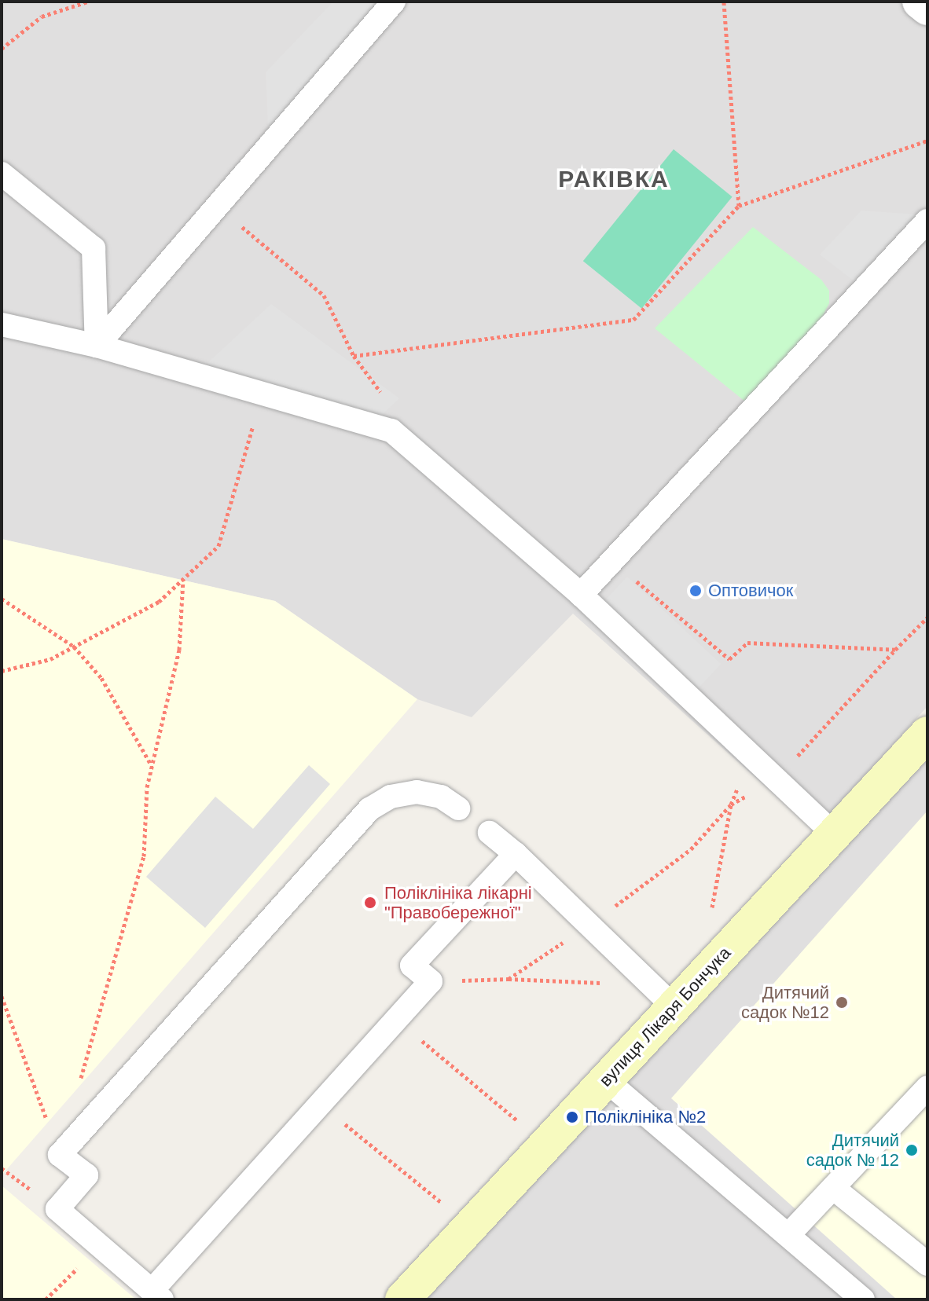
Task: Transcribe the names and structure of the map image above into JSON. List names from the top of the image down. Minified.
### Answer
{"streets":{"street":["вулиця Лікаря Бончука"]},"districts":["РАКІВКА"],"places":["Оптовичок","Поліклініка лікарні \"Правобережної\"","Дитячий садок №12","Поліклініка №2","Дитячий садок № 12"]}
